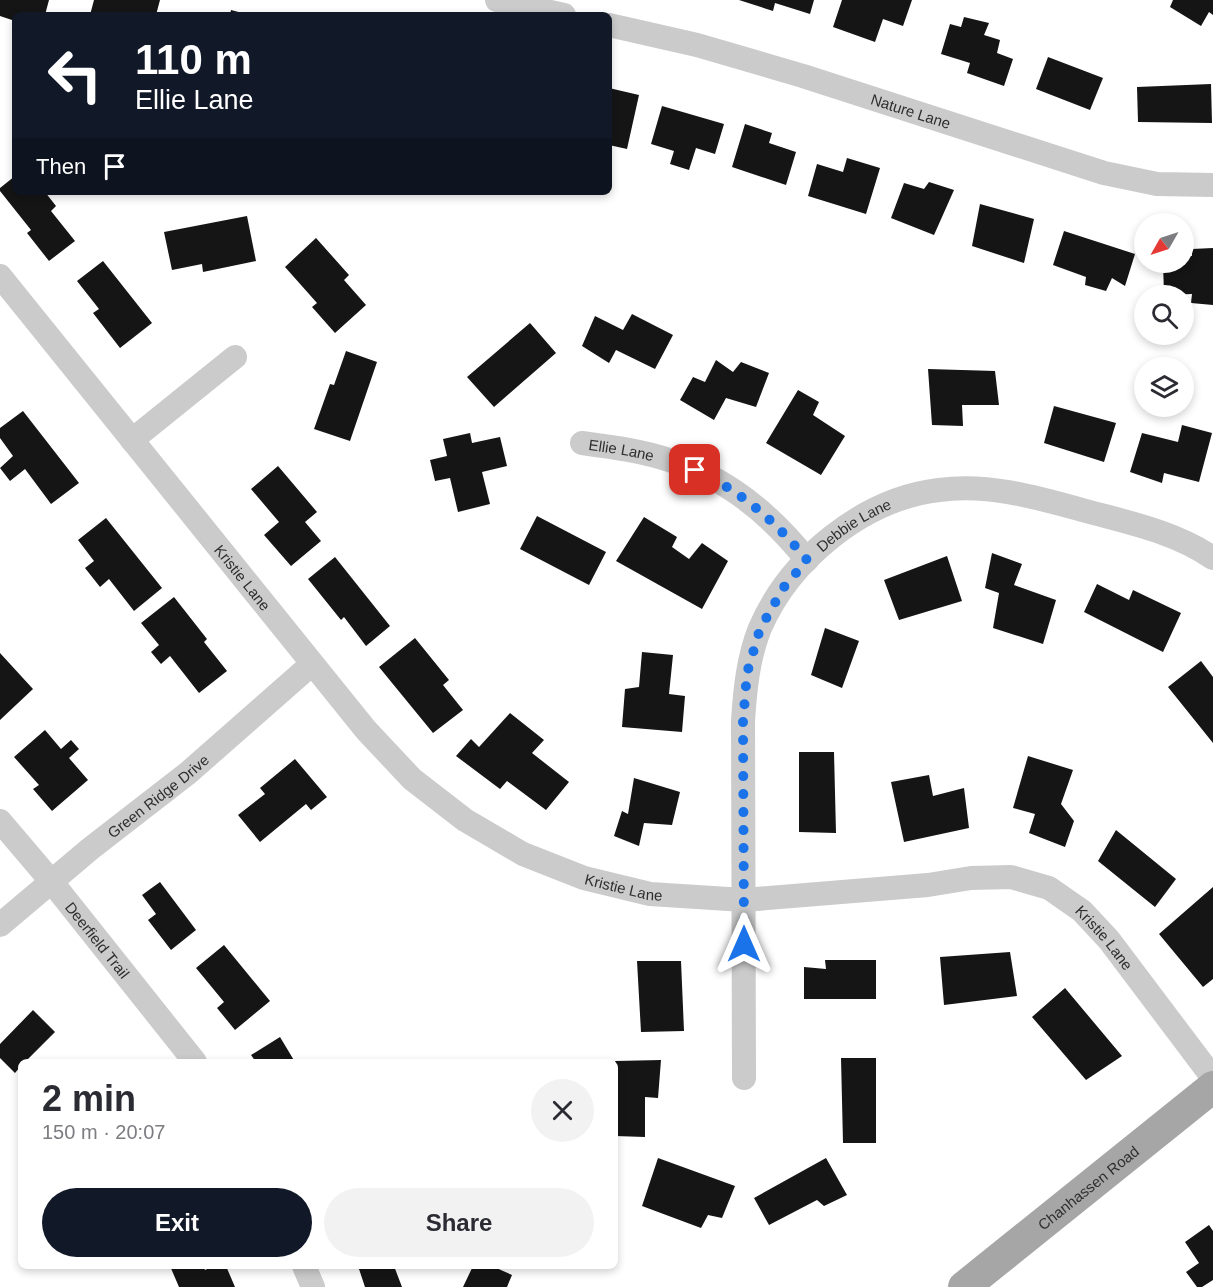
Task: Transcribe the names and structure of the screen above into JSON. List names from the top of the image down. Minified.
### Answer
{"streets":{"main road":["Chanhassen Road"],"street":["Nature Lane","Ellie Lane","Debbie Lane","Kristie Lane","Green Ridge Drive","Deerfield Trail"]},"crossings":[["Ellie Lane","Debbie Lane"],["Debbie Lane","Kristie Lane"],["Kristie Lane","Green Ridge Drive"],["Green Ridge Drive","Deerfield Trail"]],"north":"bottom left","page":{"turn":["110 m","Ellie Lane"],"then":"Then","heading":["2 min","150 m · 20:07"],"buttons":["Exit","Share"]}}
